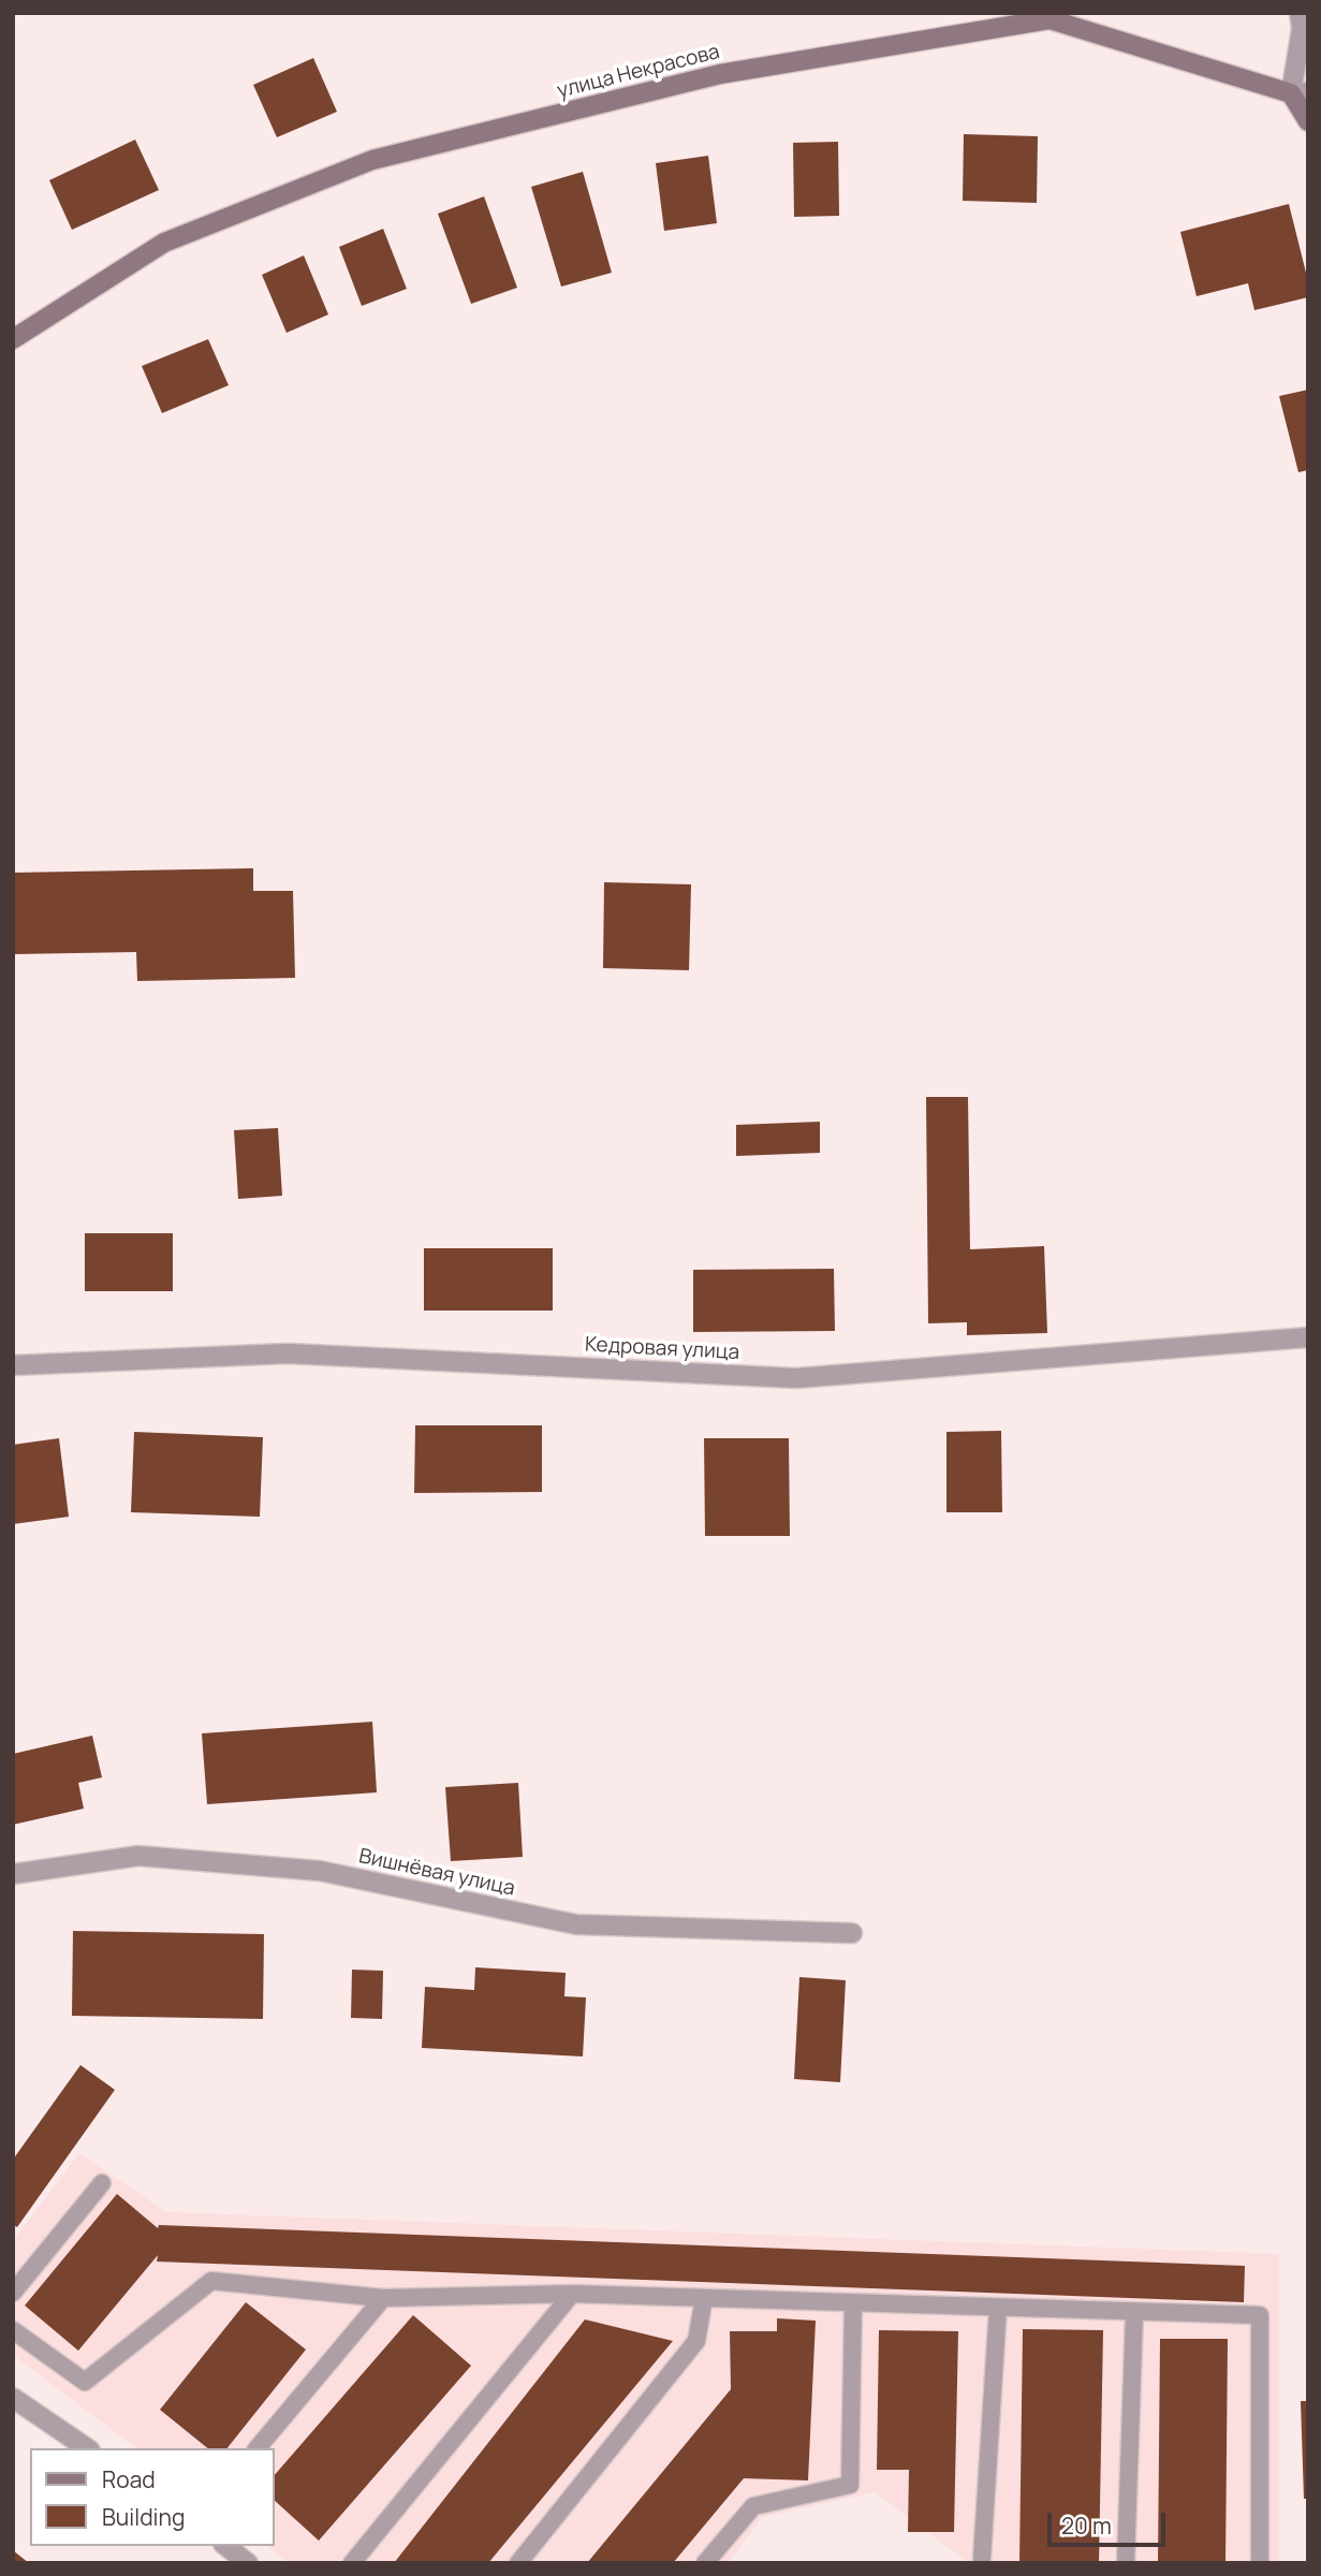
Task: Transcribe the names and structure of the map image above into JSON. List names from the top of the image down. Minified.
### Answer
{"streets":{"street":["улица Некрасова","Кедровая улица","Вишнёвая улица"]},"legend":["Road","Building"],"scale_bar":"20 m"}
